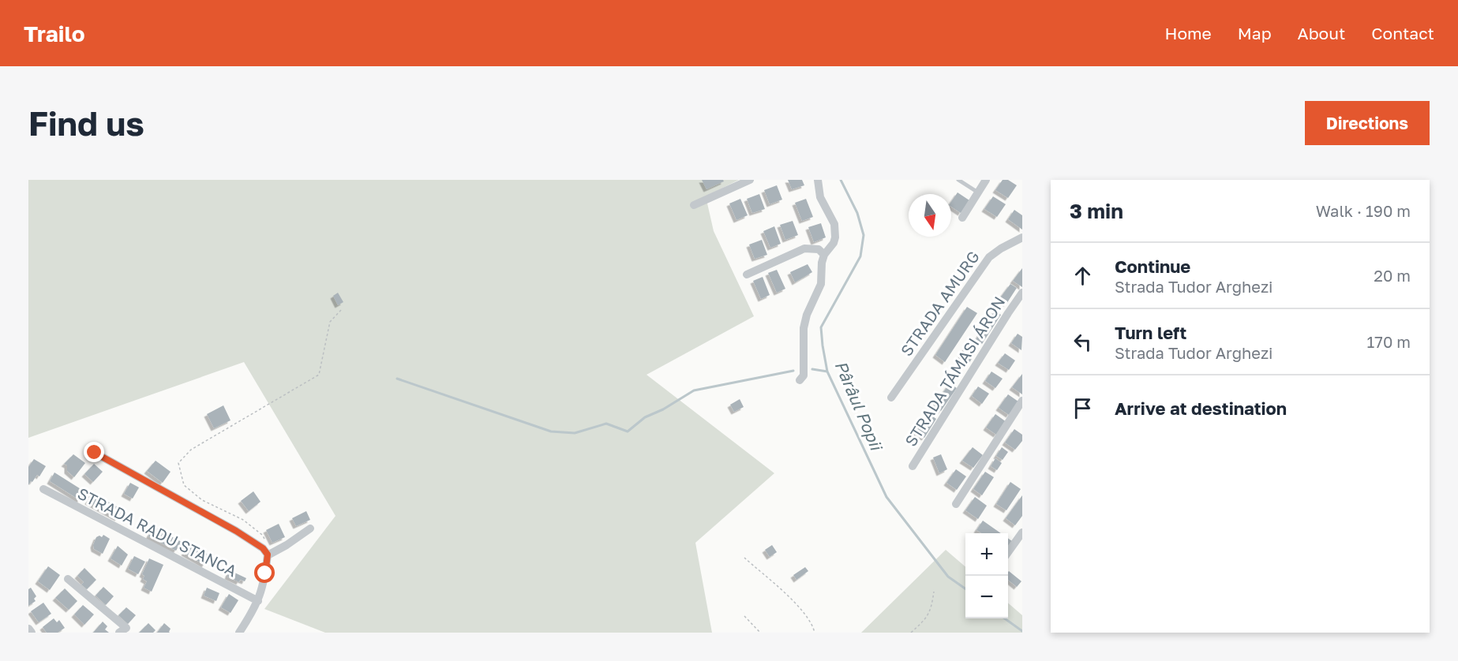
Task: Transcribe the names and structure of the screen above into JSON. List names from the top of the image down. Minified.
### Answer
{"streets":{"street":["STRADA AMURG","STRADA TÁMASI ÁRON","STRADA RADU STANCA"]},"water":["Pârâul Popii"],"north":"bottom","page":{"header":"Trailo","nav":["Home","Map","About","Contact"],"buttons":"Directions","title":"Find us","heading":["3 min","Walk · 190 m"],"list":[["Continue","Strada Tudor Arghezi","20 m"],["Turn left","Strada Tudor Arghezi","170 m"],"Arrive at destination"],"map_buttons":["+","−"]}}
